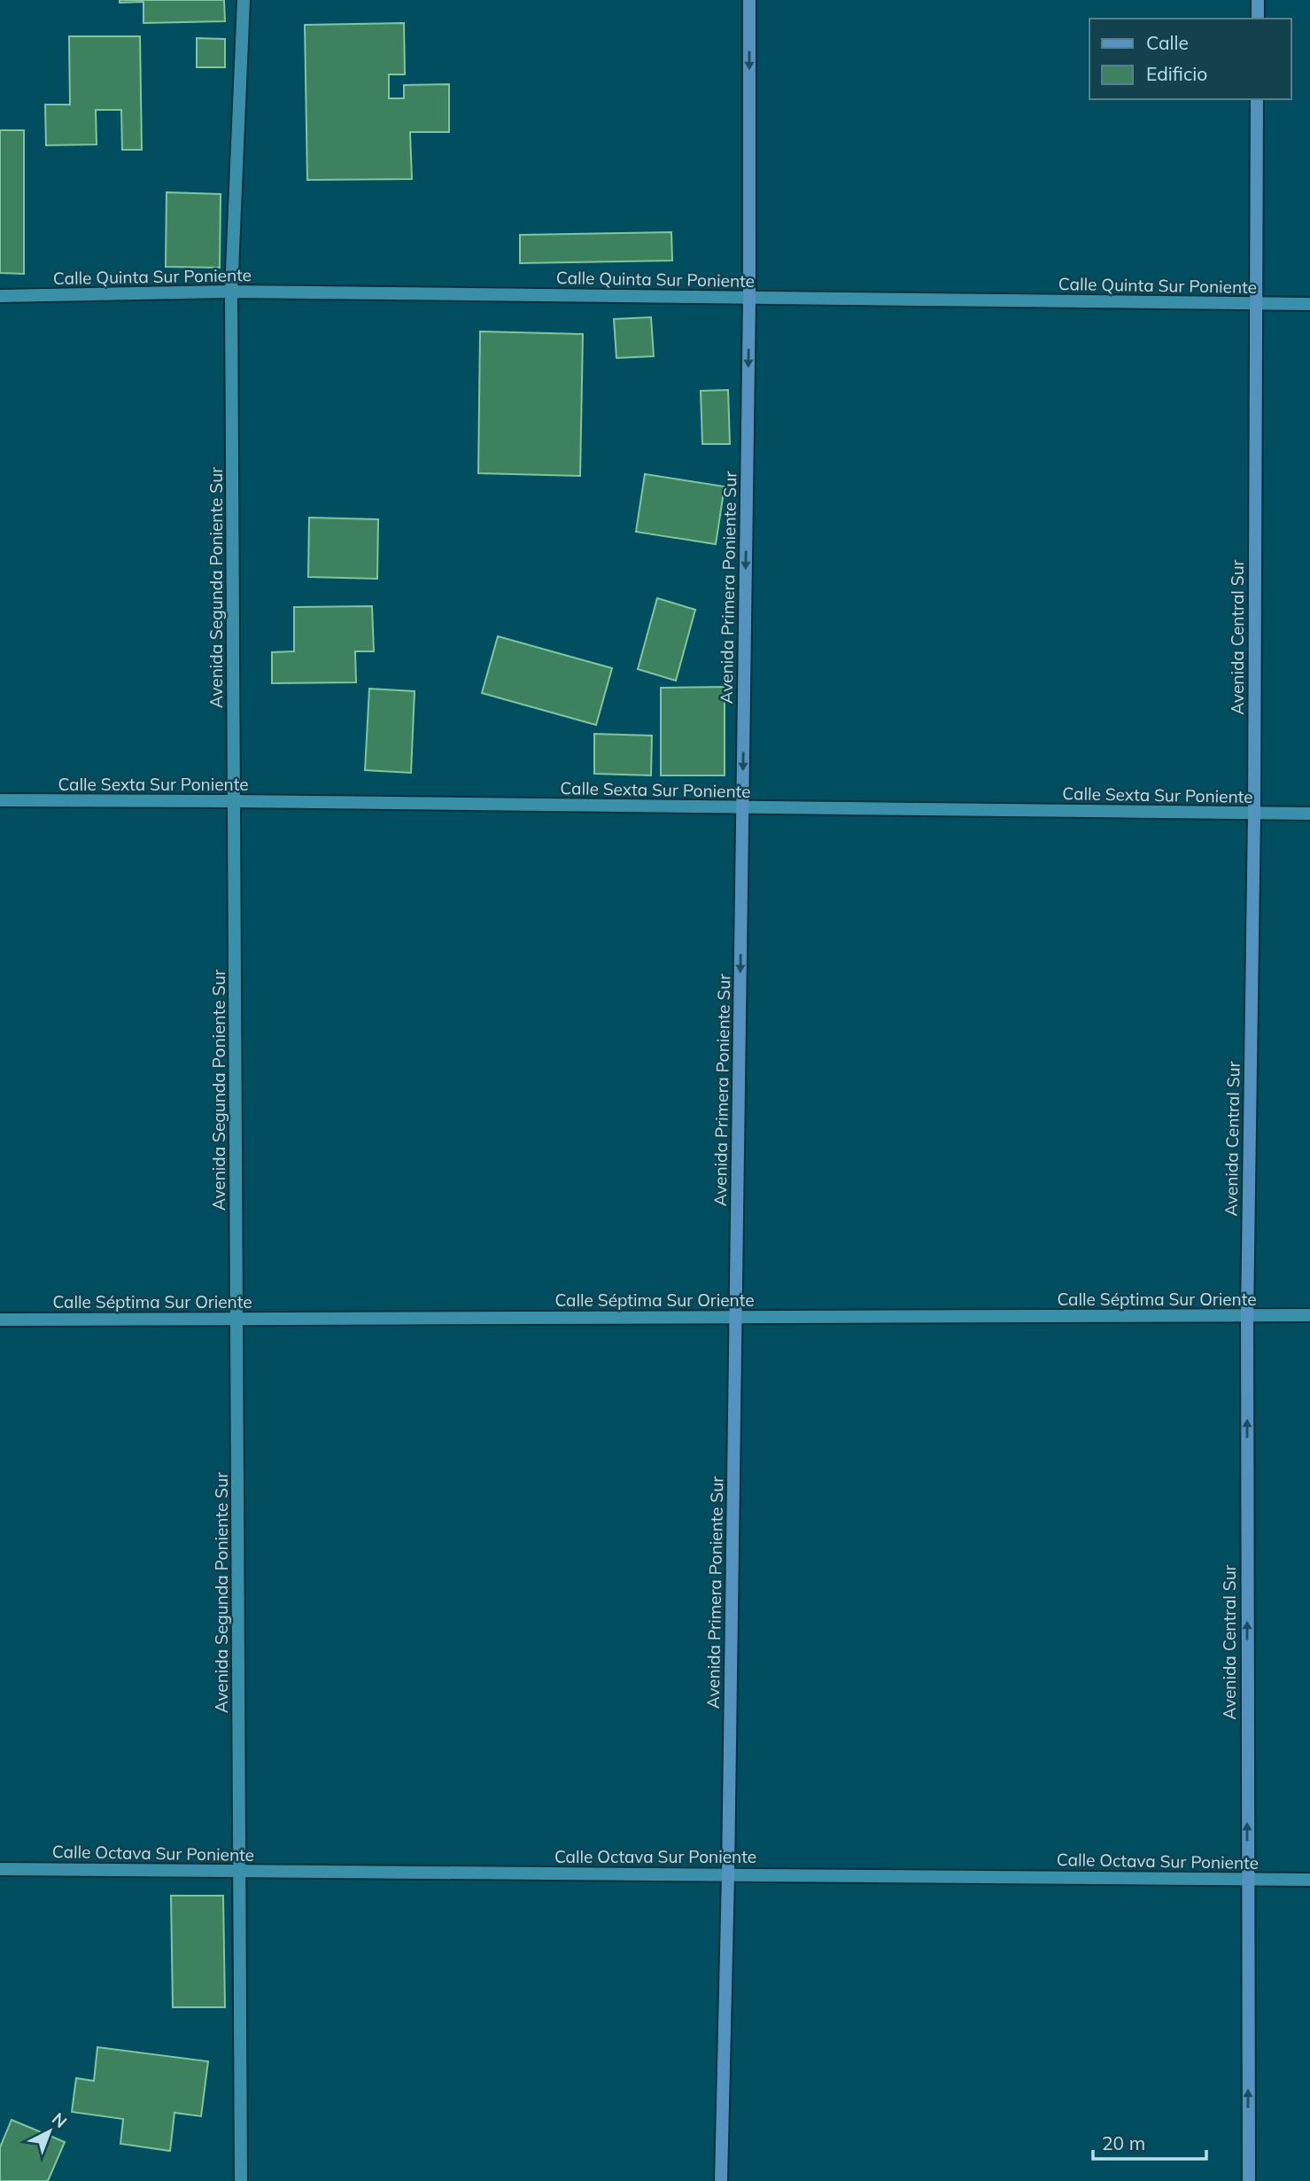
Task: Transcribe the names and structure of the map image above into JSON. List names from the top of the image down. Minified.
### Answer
{"streets":{"street":["Calle Quinta Sur Poniente","Avenida Segunda Poniente Sur","Avenida Primera Poniente Sur","Avenida Central Sur","Calle Sexta Sur Poniente","Calle Séptima Sur Oriente","Calle Octava Sur Poniente"]},"crossings":[["Calle Quinta Sur Poniente","Avenida Segunda Poniente Sur"],["Calle Quinta Sur Poniente","Avenida Primera Poniente Sur"],["Calle Quinta Sur Poniente","Avenida Central Sur"],["Avenida Segunda Poniente Sur","Calle Sexta Sur Poniente"],["Avenida Segunda Poniente Sur","Calle Séptima Sur Oriente"],["Avenida Segunda Poniente Sur","Calle Octava Sur Poniente"],["Avenida Primera Poniente Sur","Calle Sexta Sur Poniente"],["Avenida Primera Poniente Sur","Calle Séptima Sur Oriente"],["Avenida Primera Poniente Sur","Calle Octava Sur Poniente"],["Avenida Central Sur","Calle Sexta Sur Poniente"],["Avenida Central Sur","Calle Séptima Sur Oriente"],["Avenida Central Sur","Calle Octava Sur Poniente"]],"one_way":["Avenida Primera Poniente Sur","Avenida Central Sur"],"legend":["Calle","Edificio"],"scale_bar":"20 m","north":"top right"}
